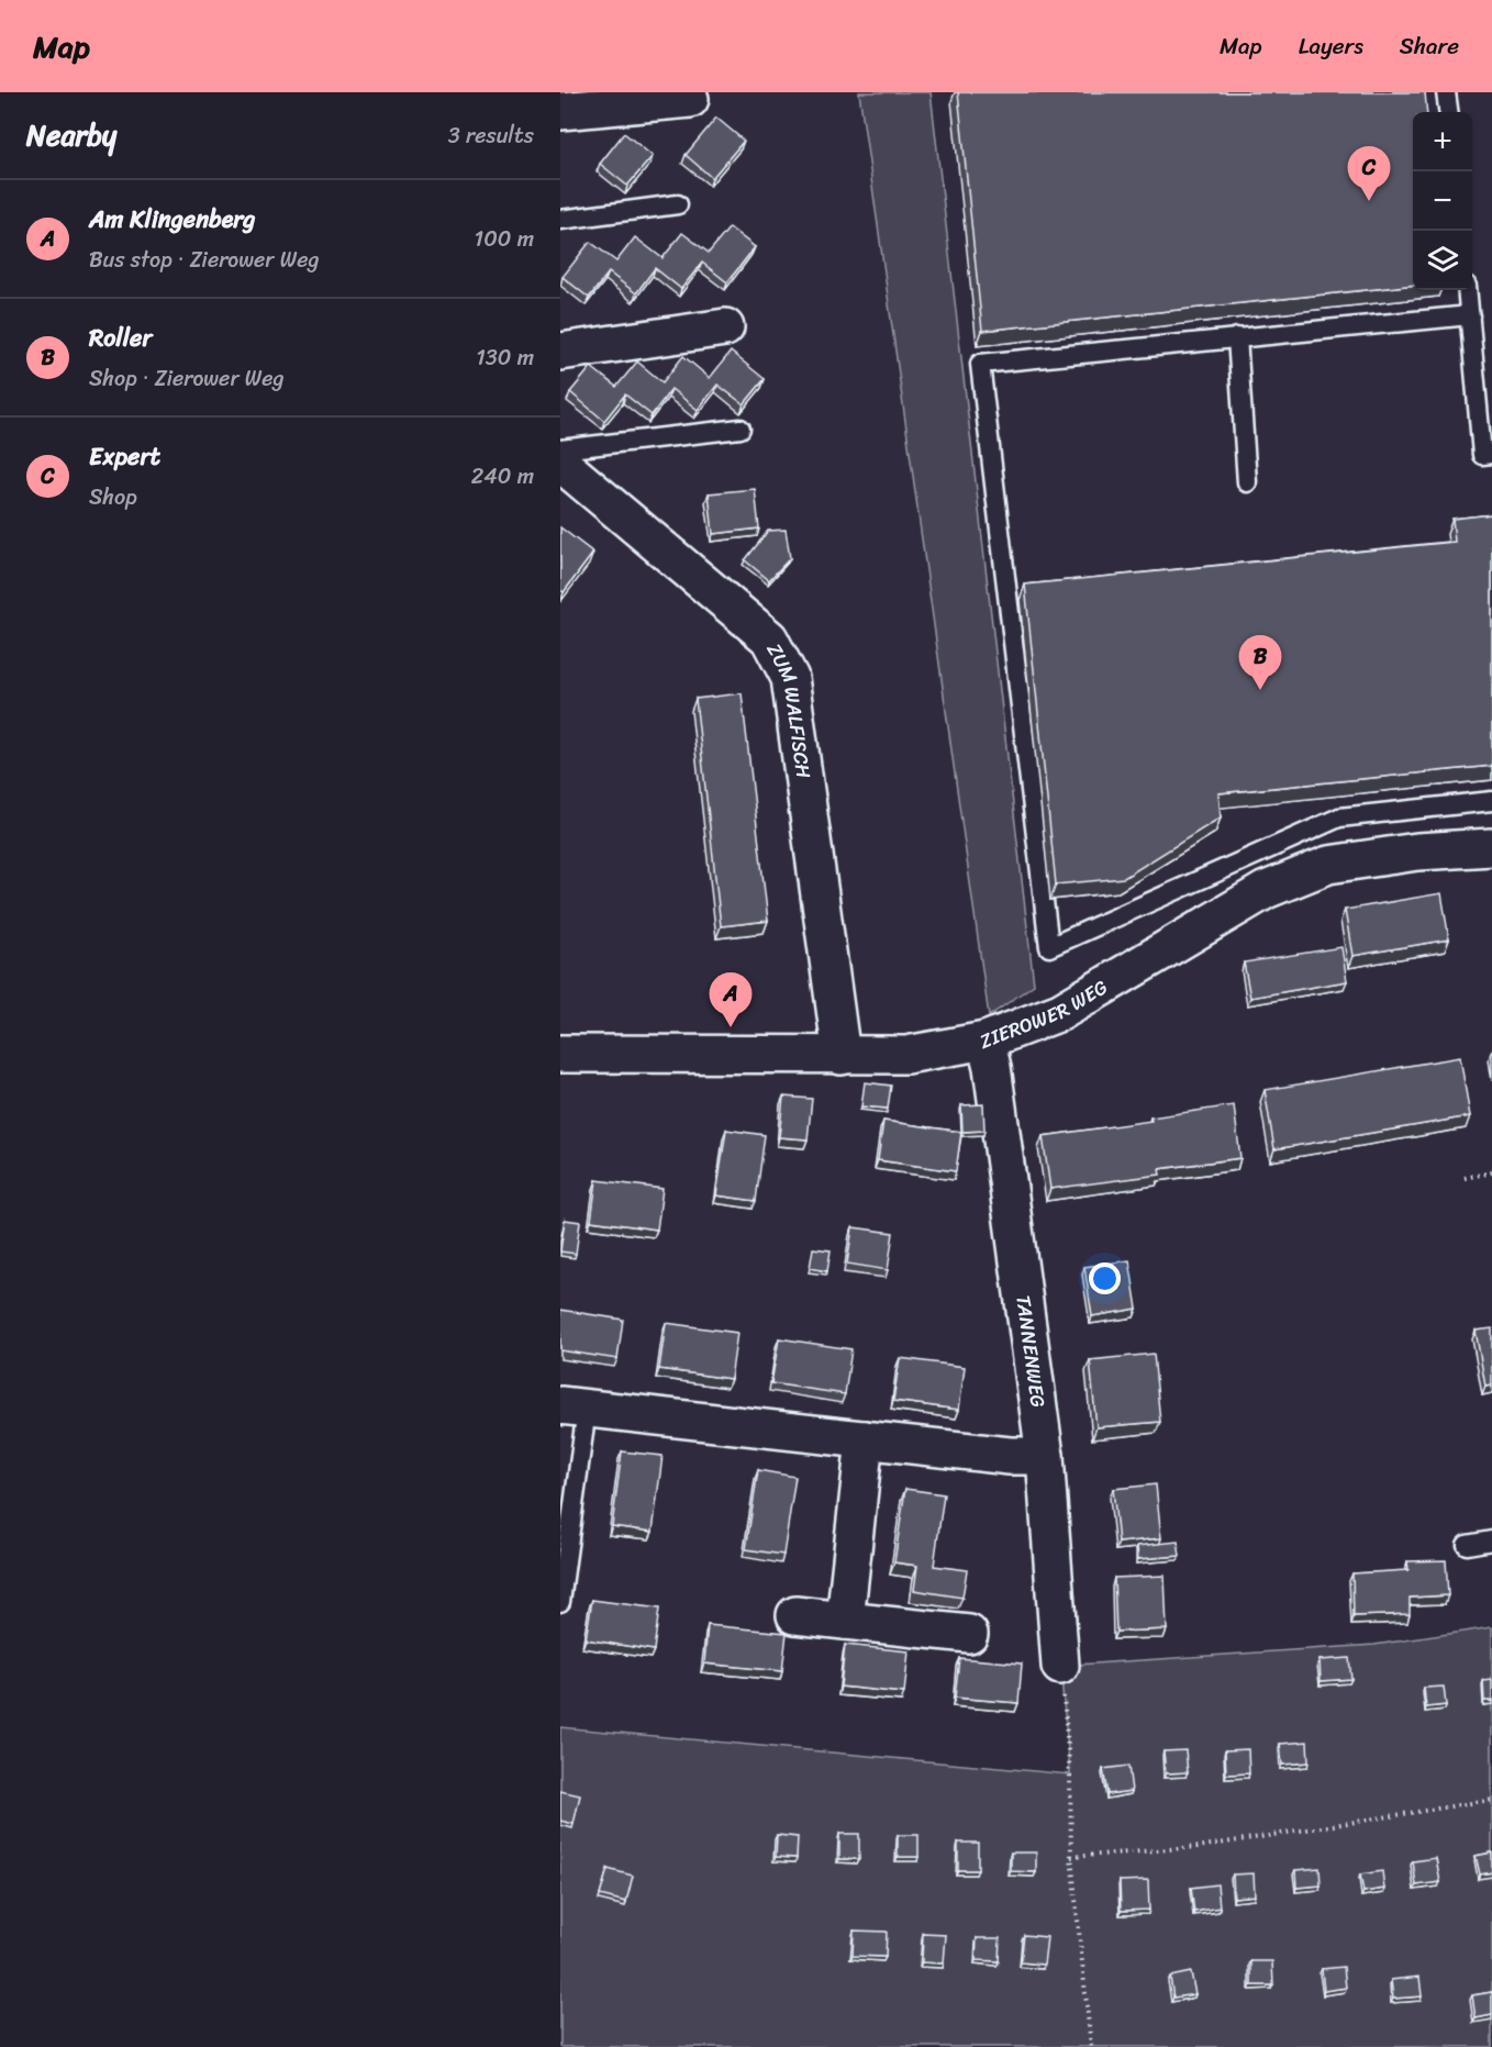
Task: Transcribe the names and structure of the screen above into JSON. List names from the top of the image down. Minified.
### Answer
{"streets":{"street":["ZUM WALFISCH","ZIEROWER WEG","TANNENWEG"]},"crossings":[["ZUM WALFISCH","ZIEROWER WEG"],["ZIEROWER WEG","TANNENWEG"]],"page":{"header":"Map","nav":["Map","Layers","Share"],"heading":["Nearby","3 results"],"map_buttons":["+","−"],"pins":["C","B","A"],"list":[{"mark":"A","name":"Am Klingenberg","note":"Bus stop · Zierower Weg","value":"100 m"},{"mark":"B","name":"Roller","note":"Shop · Zierower Weg","value":"130 m"},{"mark":"C","name":"Expert","note":"Shop","value":"240 m"}]}}
